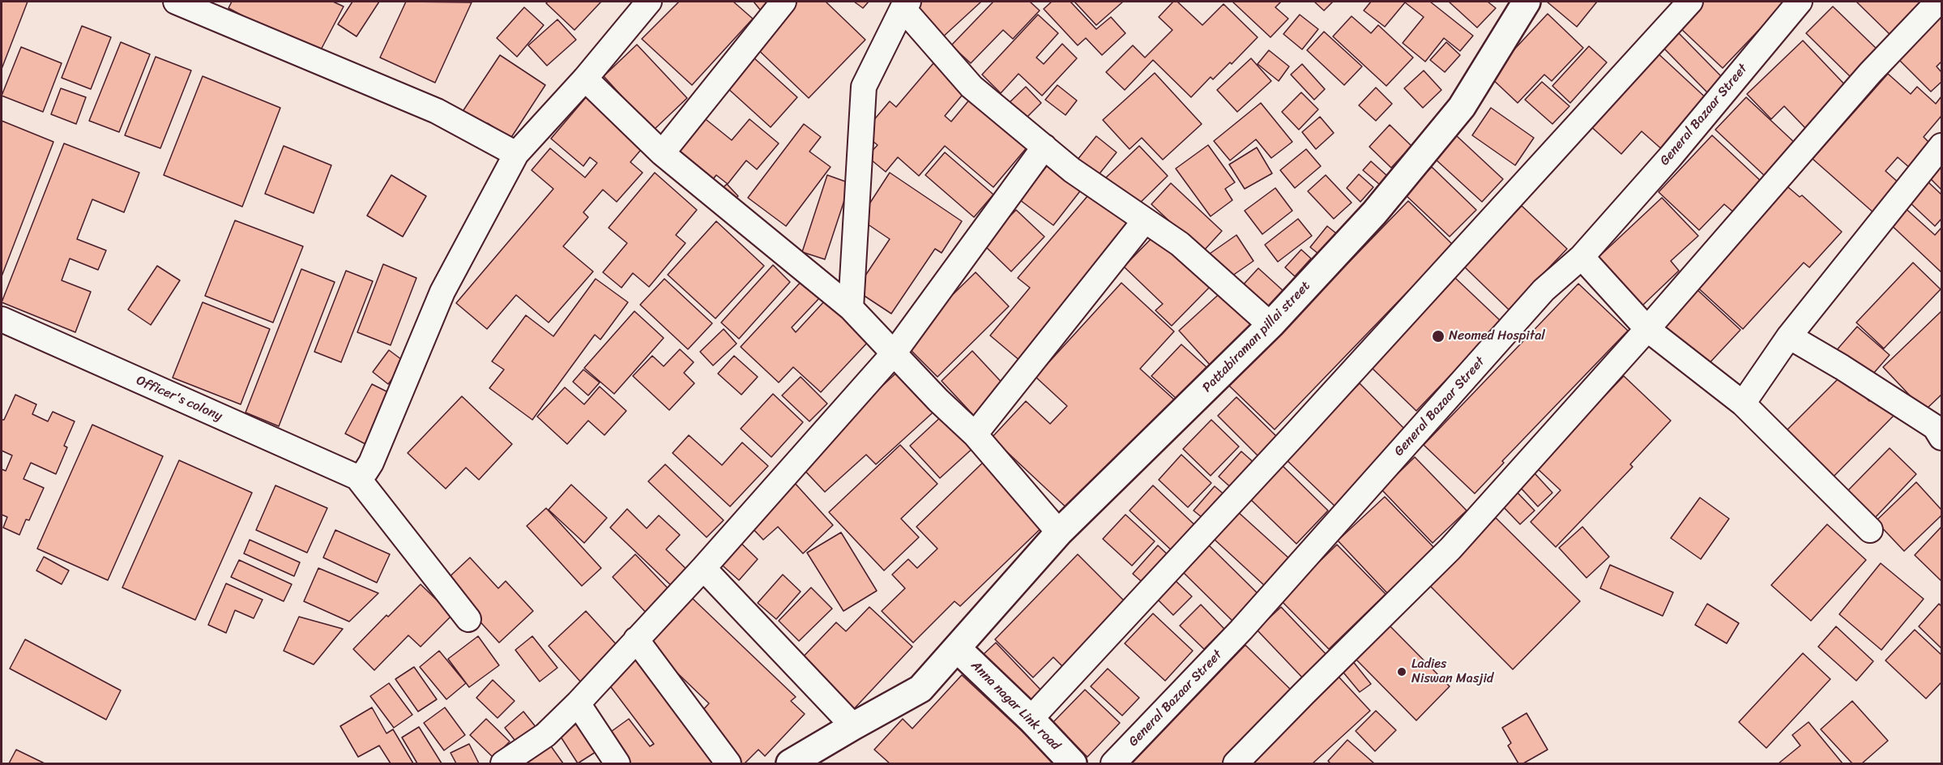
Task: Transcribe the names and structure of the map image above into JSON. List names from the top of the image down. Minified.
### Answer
{"streets":{"street":["General Bazaar Street","Pattabiraman pillai street","Officer's colony","Anna nagar Link road"]},"crossings":[["Pattabiraman pillai street","Anna nagar Link road"]],"places":["Neomed Hospital","Ladies Niswan Masjid"]}
